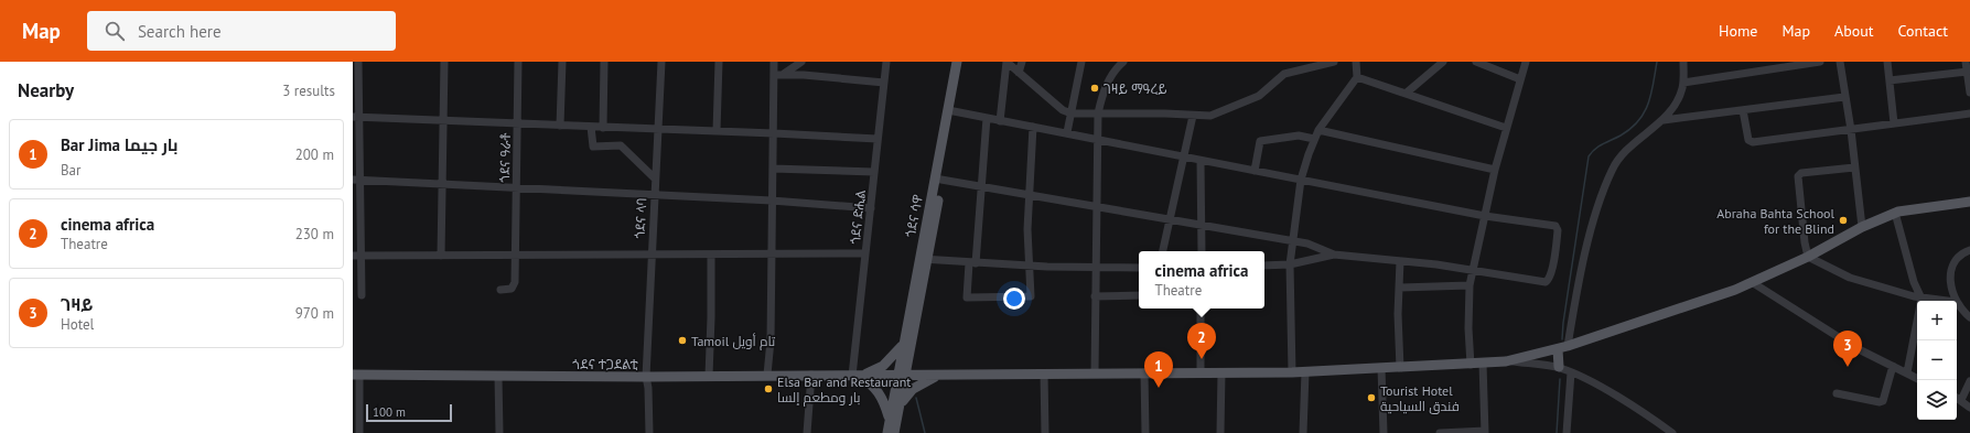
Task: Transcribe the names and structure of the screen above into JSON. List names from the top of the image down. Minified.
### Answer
{"streets":{"main road":["ጎደና ሳዋ","ጎደና ተጋደልቲ"],"street":["ጎደና ዓራቶ","ጎደና ድሒል","ጎደና ላባ"]},"crossings":[["ጎደና ሳዋ","ጎደና ተጋደልቲ"],["ጎደና ድሒል","ጎደና ተጋደልቲ"],["ጎደና ላባ","ጎደና ተጋደልቲ"]],"places":["ገዛይ ማዓረይ","Abraha Bahta School for the Blind","Tamoil تام أويل","Elsa Bar and Restaurant بار ومطعم إلسا","Tourist Hotel فندق السياحية"],"scale_bar":"100 m","page":{"header":"Map","search":"Search here","nav":["Home","Map","About","Contact"],"heading":["Nearby","3 results"],"list":[{"mark":"1","name":"Bar Jima بار جيما","note":"Bar","value":"200 m"},{"mark":"2","name":"cinema africa","note":"Theatre","value":"230 m"},{"mark":"3","name":"ገዛይ","note":"Hotel","value":"970 m"}],"popup":["cinema africa","Theatre"],"map_buttons":["+","−"],"pins":["2","3","1"],"scale":"100 m"}}
